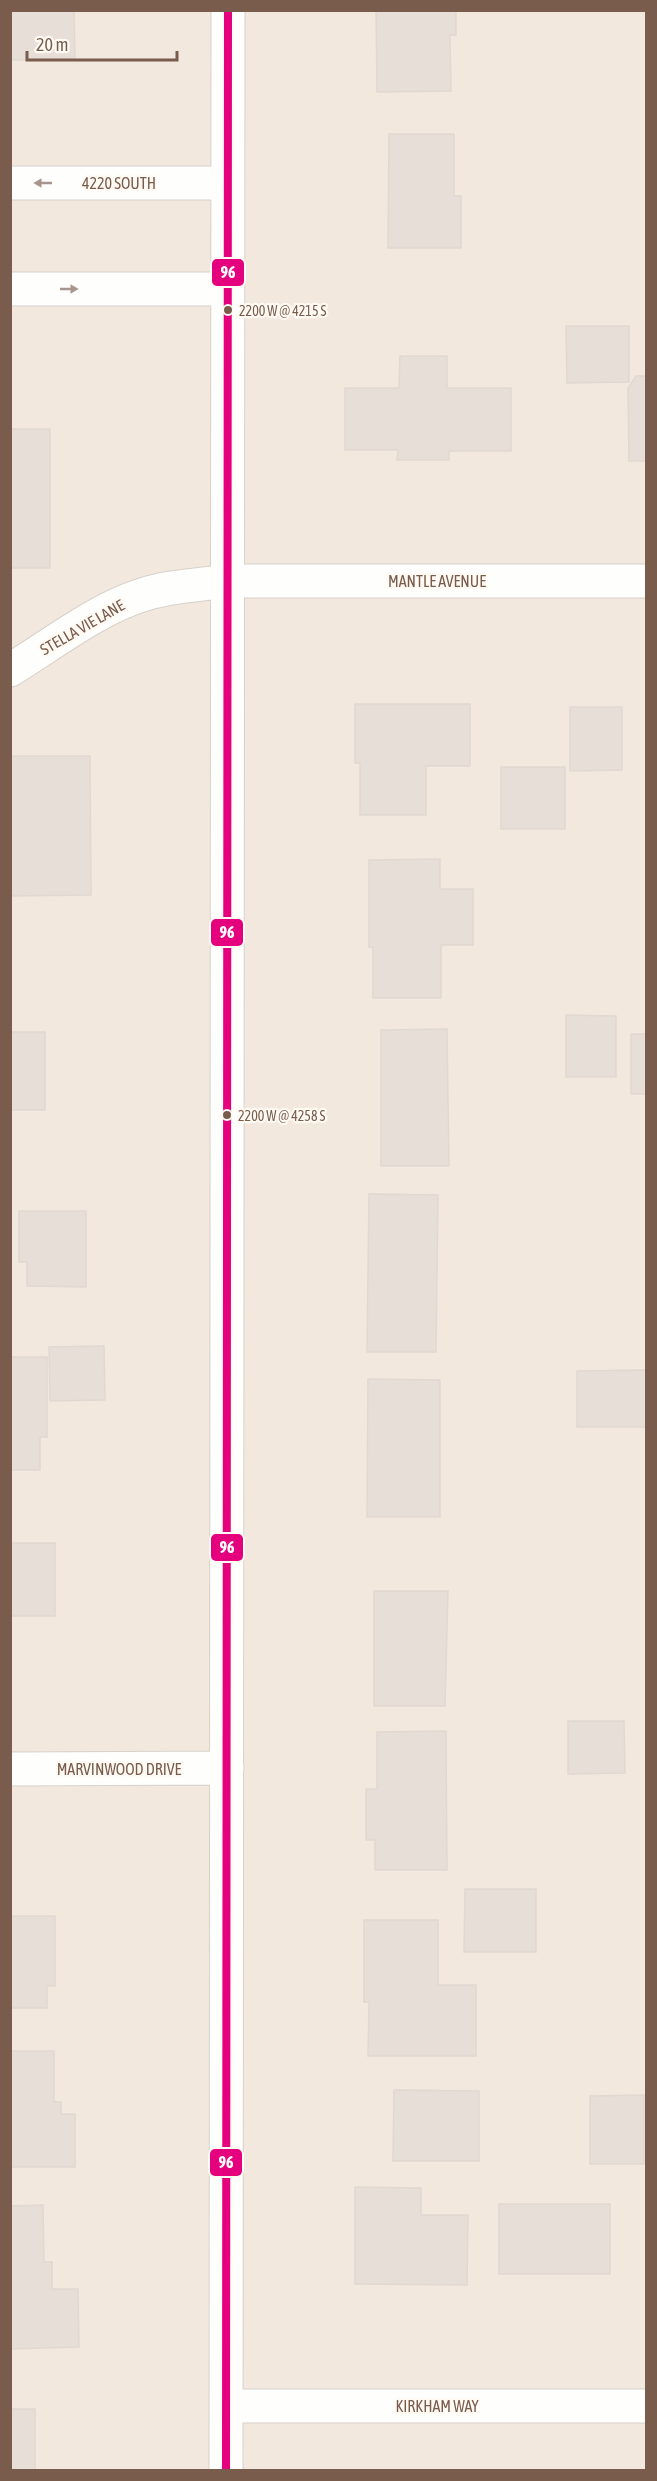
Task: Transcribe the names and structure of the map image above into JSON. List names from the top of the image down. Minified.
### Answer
{"streets":{"street":["4220 SOUTH","MANTLE AVENUE","STELLA VIE LANE","MARVINWOOD DRIVE","KIRKHAM WAY"]},"crossings":[["MANTLE AVENUE","STELLA VIE LANE"]],"places":["2200 W @ 4215 S","2200 W @ 4258 S"],"lines":["transit line 96"],"scale_bar":"20 m"}
